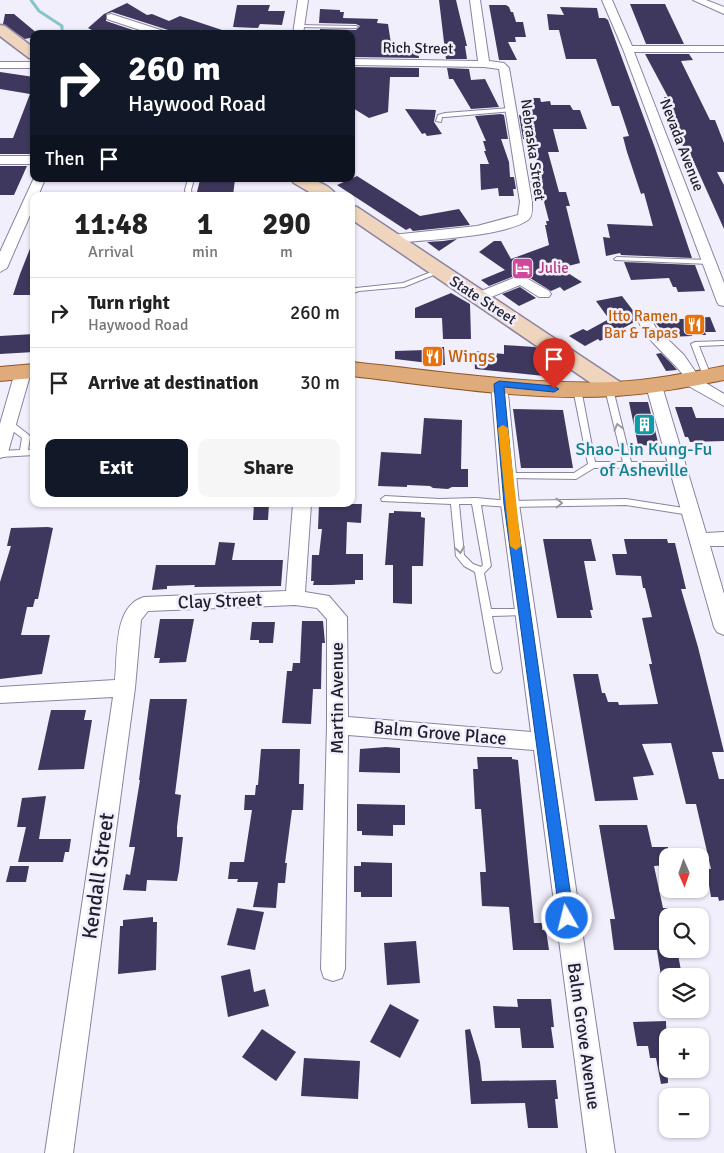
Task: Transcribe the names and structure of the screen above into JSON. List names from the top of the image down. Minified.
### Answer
{"streets":{"street":["Rich Street","Nevada Avenue","Nebraska Street","State Street","Clay Street","Martin Avenue","Balm Grove Place","Kendall Street","Balm Grove Avenue"]},"crossings":[["Rich Street","Nebraska Street"],["Nebraska Street","State Street"],["Clay Street","Martin Avenue"],["Clay Street","Kendall Street"],["Martin Avenue","Balm Grove Place"],["Balm Grove Place","Balm Grove Avenue"]],"places":{"hotel":["Julie"],"restaurant":["Itto Ramen Bar & Tapas","Wings"],"building":["Shao-Lin Kung-Fu of Asheville"]},"north":"bottom","page":{"turn":["260 m","Haywood Road"],"then":"Then","eta":["11:48","Arrival","1","min","290","m"],"list":[{"name":"Turn right","note":"Haywood Road","value":"260 m"},{"name":"Arrive at destination","value":"30 m"}],"buttons":["Exit","Share"],"map_buttons":["+","−"]}}
